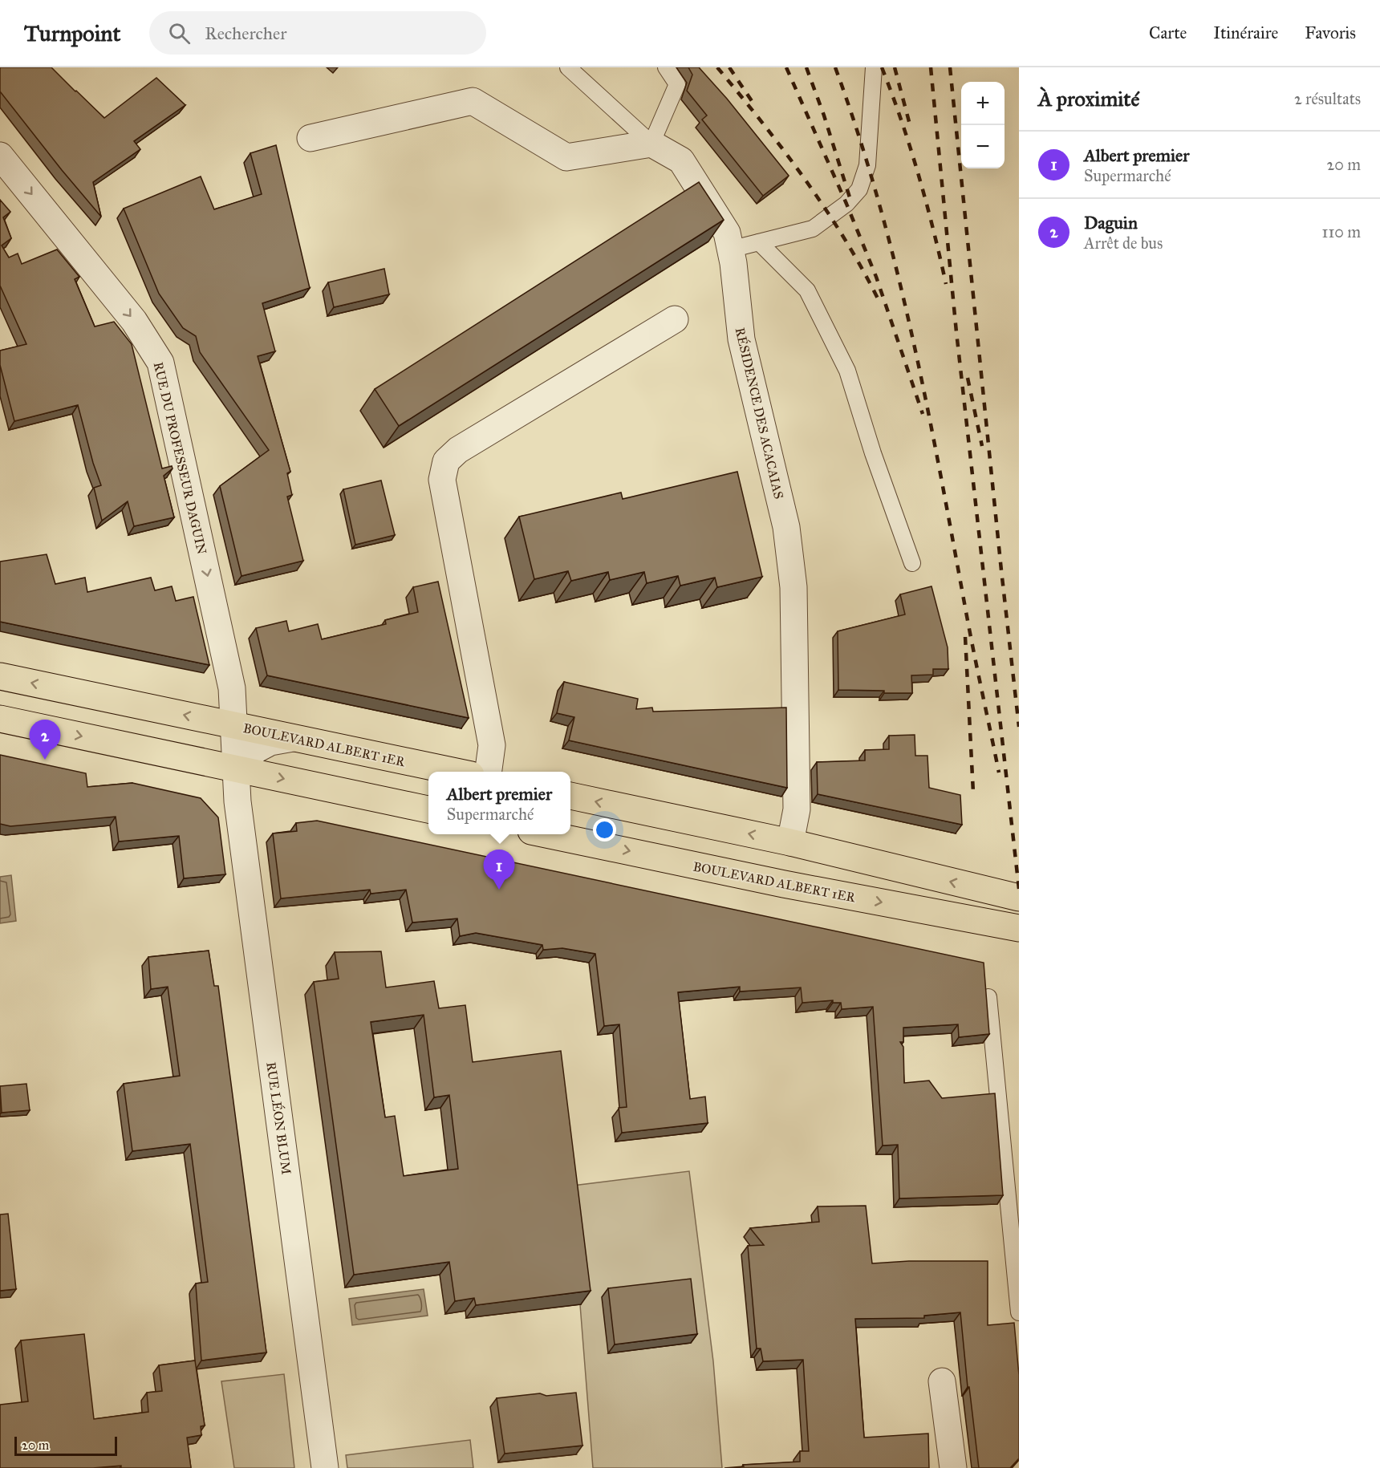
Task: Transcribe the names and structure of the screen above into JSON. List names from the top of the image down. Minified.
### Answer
{"streets":{"main road":["BOULEVARD ALBERT 1ER"],"street":["RÉSIDENCE DES ACACAIAS","RUE DU PROFESSEUR DAGUIN","RUE LÉON BLUM"]},"crossings":[["RUE DU PROFESSEUR DAGUIN","BOULEVARD ALBERT 1ER"],["BOULEVARD ALBERT 1ER","RUE LÉON BLUM"]],"one_way":["RUE DU PROFESSEUR DAGUIN"],"scale_bar":"20 m","page":{"header":"Turnpoint","search":"Rechercher","nav":["Carte","Itinéraire","Favoris"],"heading":["À proximité","2 résultats"],"map_buttons":["+","−"],"list":[{"mark":"1","name":"Albert premier","note":"Supermarché","value":"20 m"},{"mark":"2","name":"Daguin","note":"Arrêt de bus","value":"110 m"}],"pins":["2","1"],"popup":["Albert premier","Supermarché"],"scale":"20 m"}}
